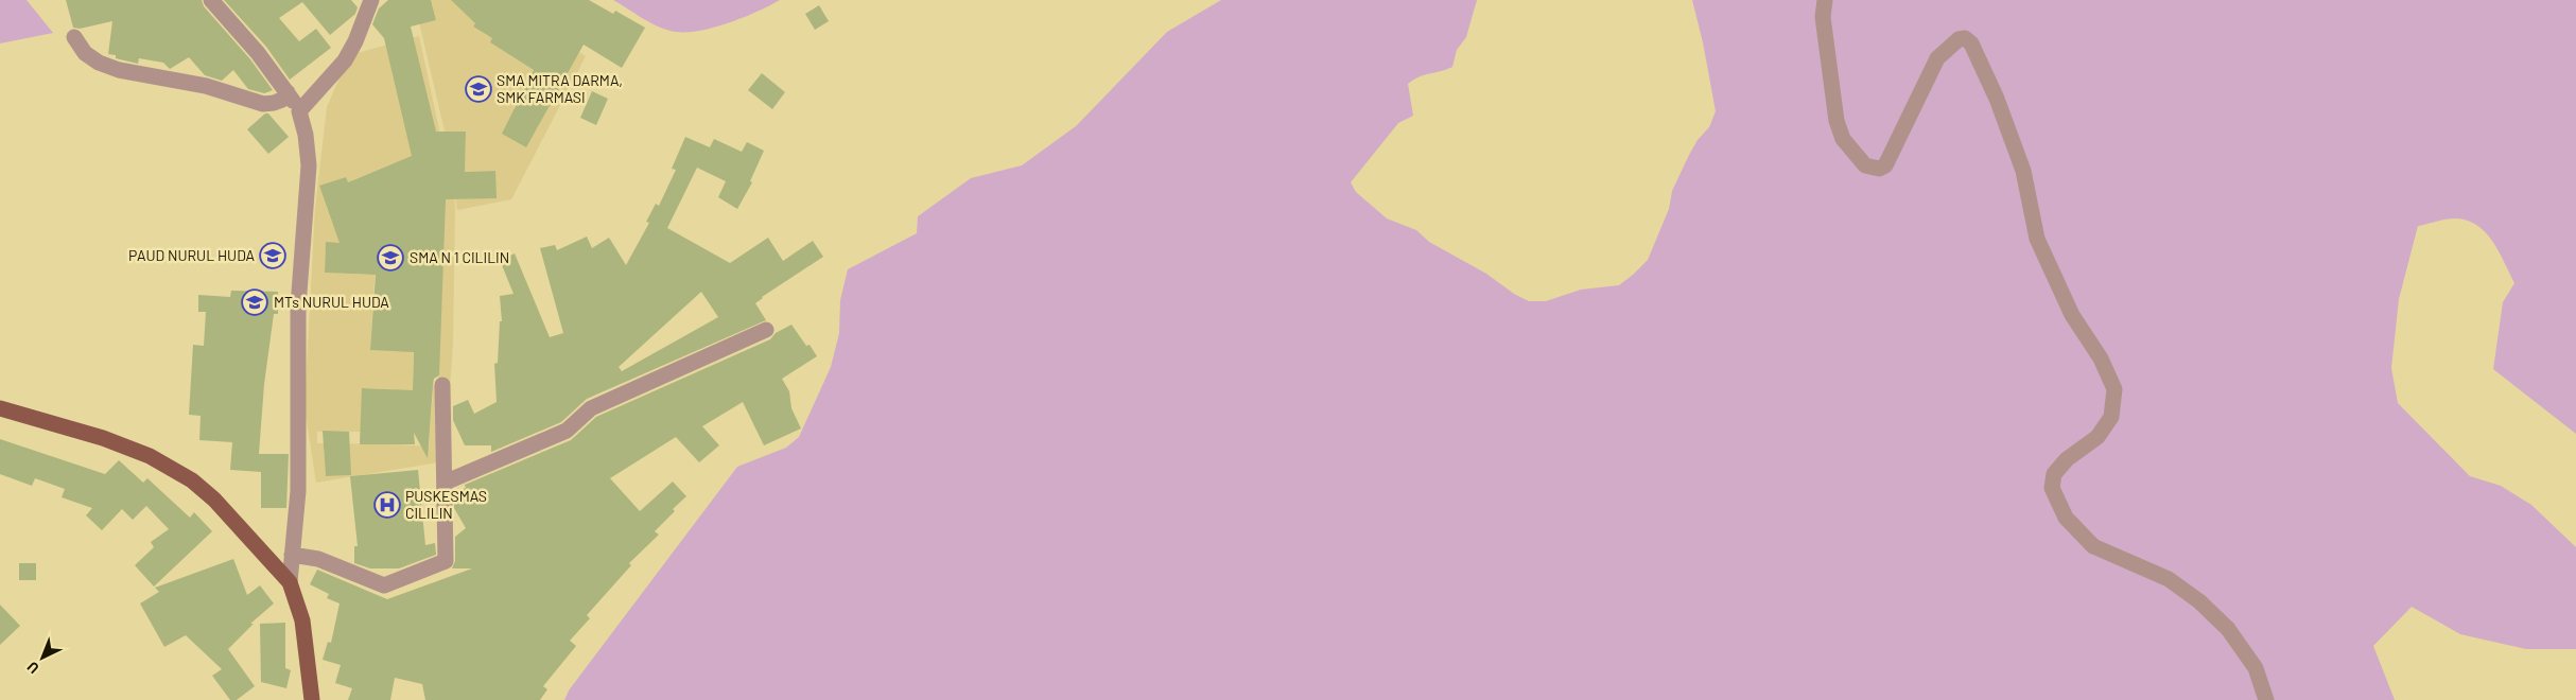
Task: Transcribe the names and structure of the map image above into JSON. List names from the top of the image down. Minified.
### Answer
{"places":{"school or university":["SMA MITRA DARMA, SMK FARMASI","PAUD NURUL HUDA","SMA N 1 CILILIN","MTs NURUL HUDA"],"hospital":["PUSKESMAS CILILIN"]},"north":"bottom left"}
